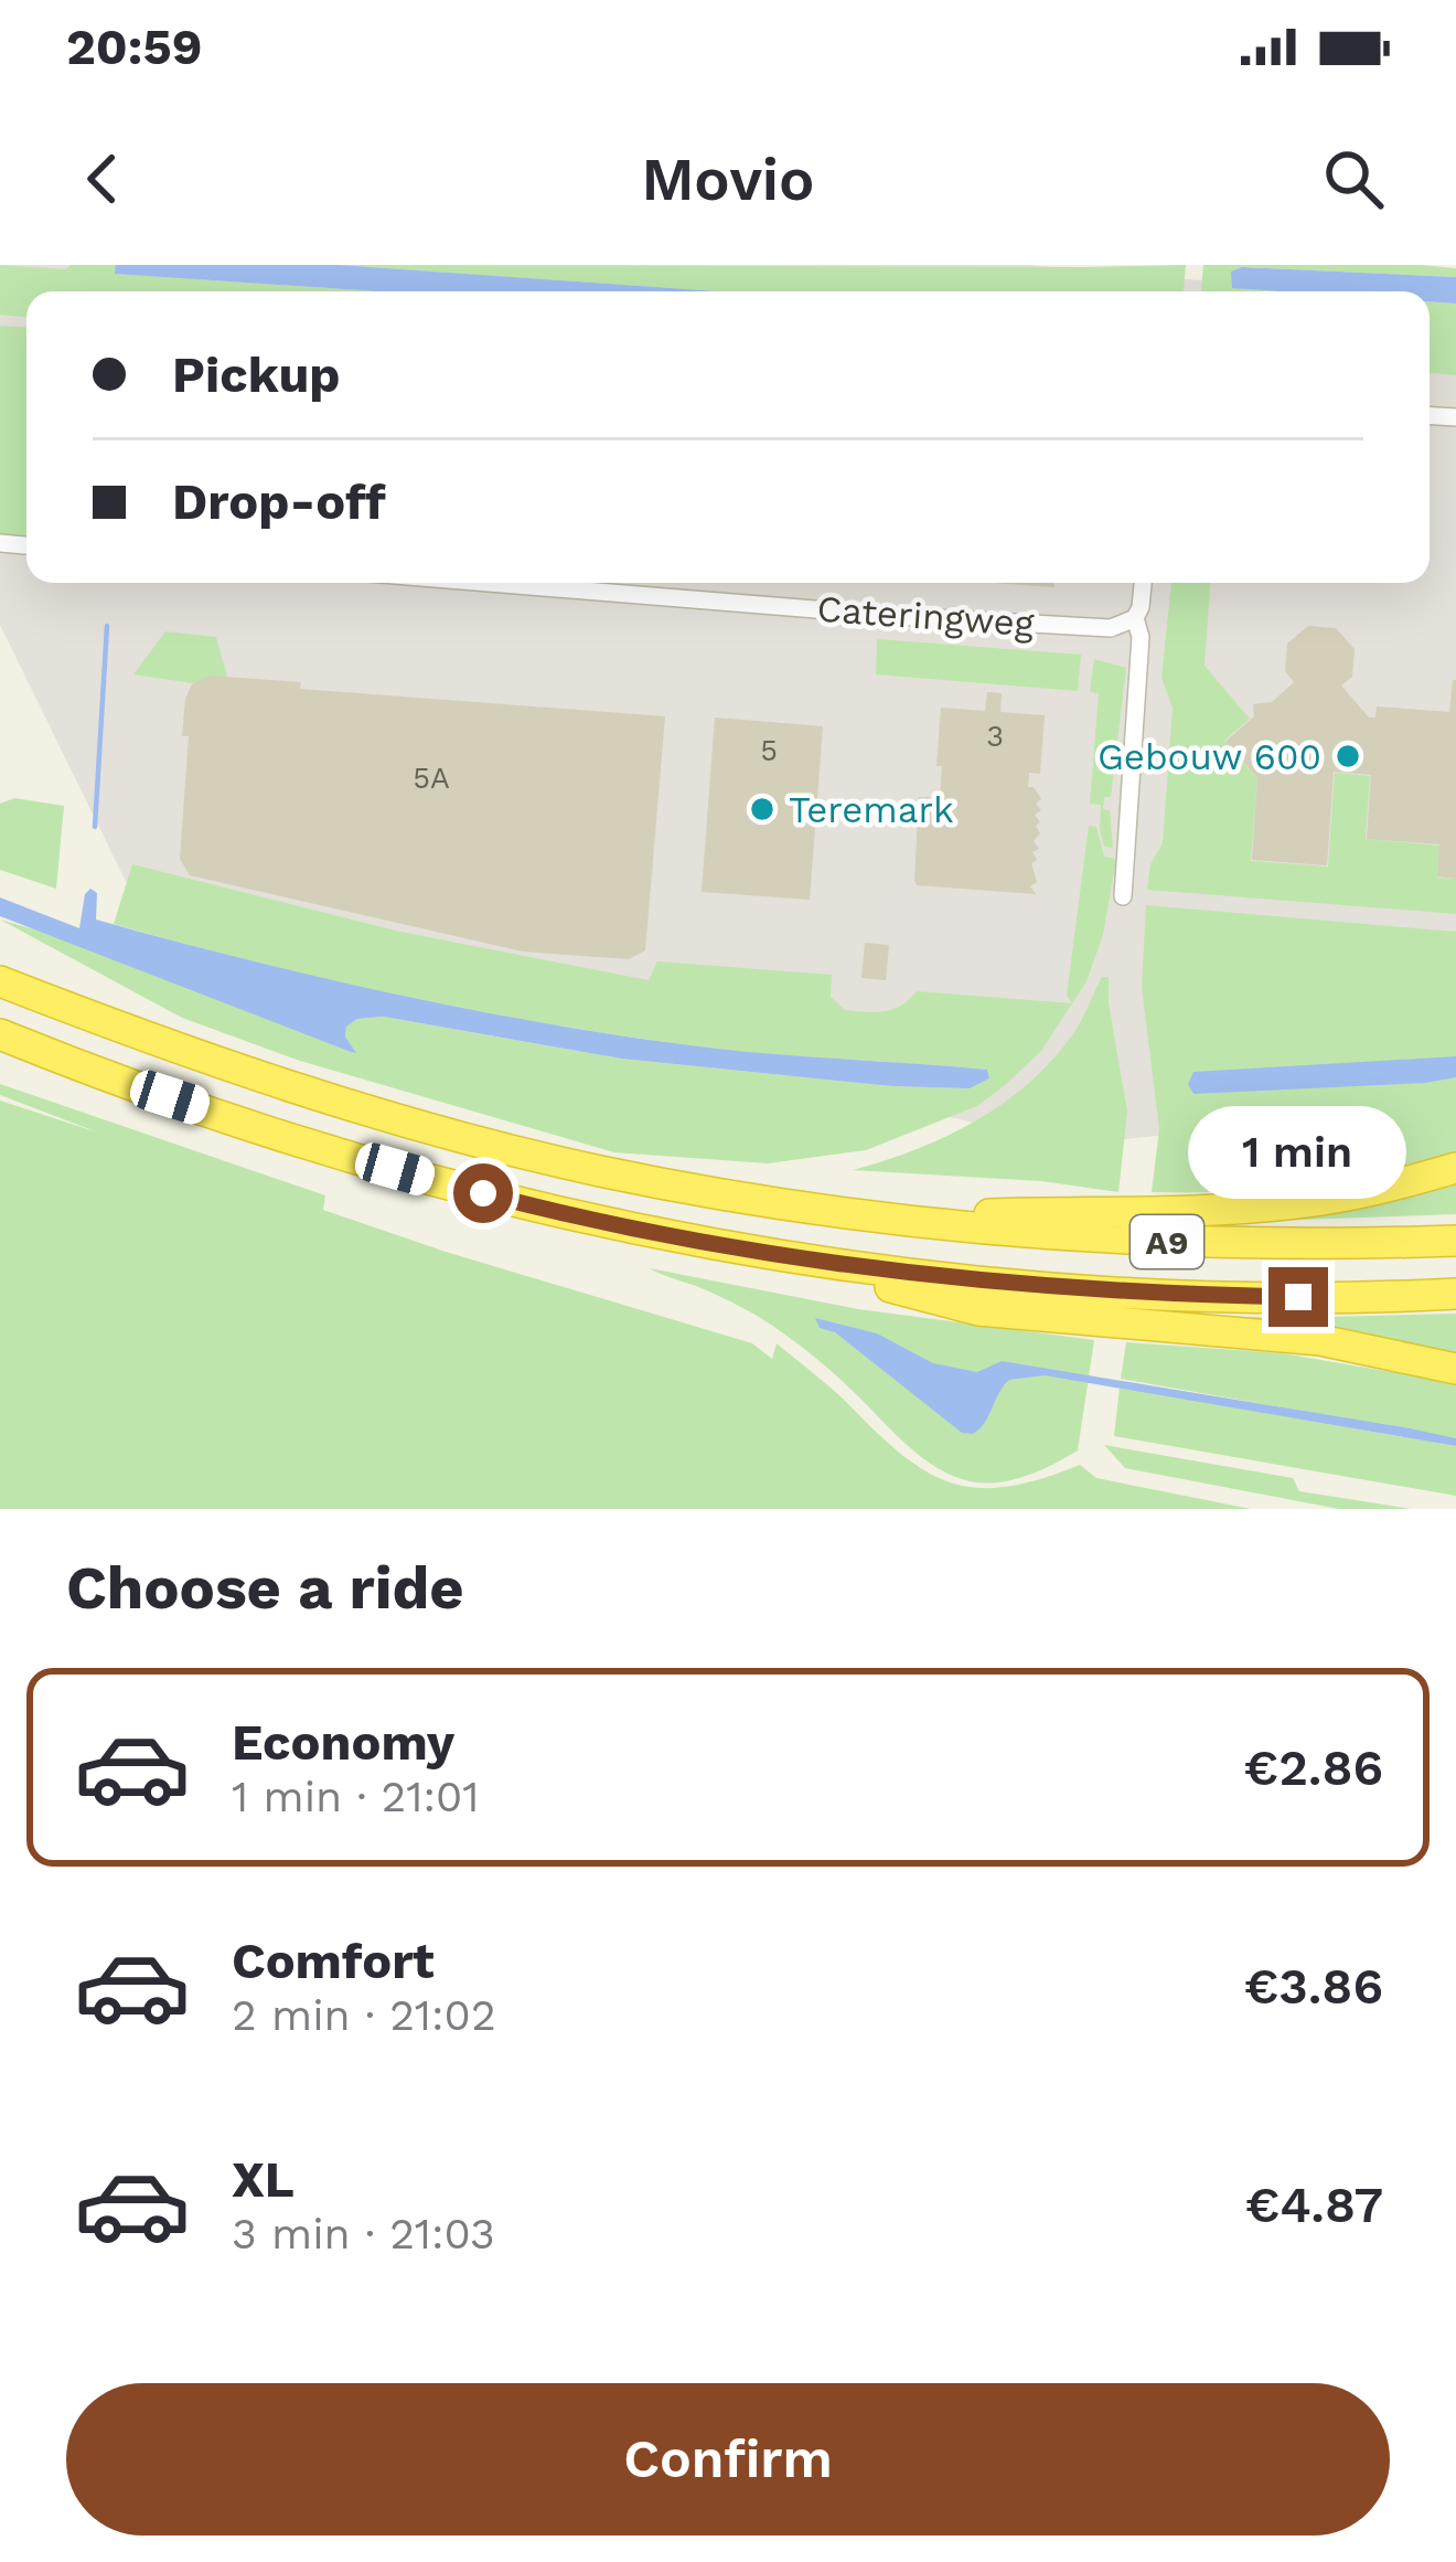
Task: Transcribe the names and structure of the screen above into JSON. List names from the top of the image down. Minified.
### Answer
{"streets":{"highway":["A9"],"street":["Cateringweg"]},"places":["Gebouw 600","Teremark"],"house_numbers":["3","5","5A"],"page":{"status":"20:59","header":"Movio","banner":["Pickup","Drop-off"],"bubble":"1 min","heading":"Choose a ride","list":[{"name":"Economy","note":"1 min · 21:01","value":"€2.86"},{"name":"Comfort","note":"2 min · 21:02","value":"€3.86"},{"name":"XL","note":"3 min · 21:03","value":"€4.87"}],"buttons":"Confirm"}}
